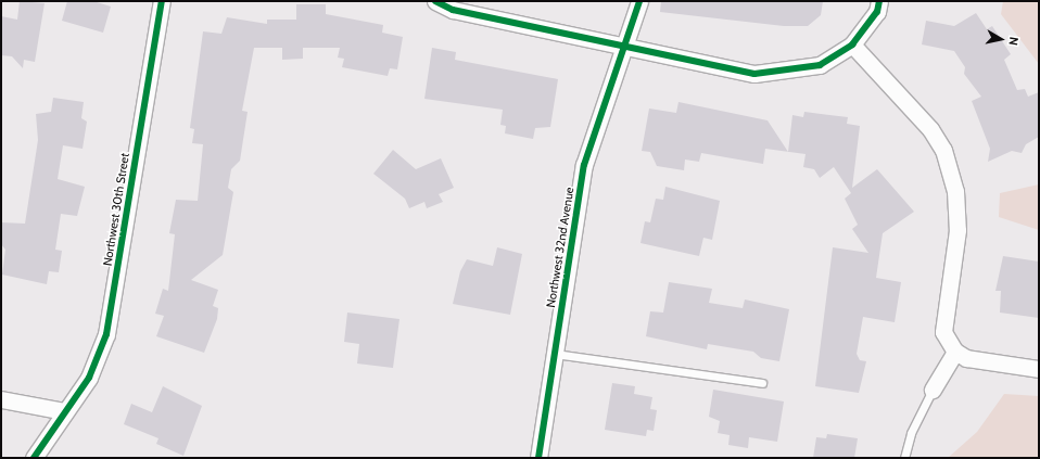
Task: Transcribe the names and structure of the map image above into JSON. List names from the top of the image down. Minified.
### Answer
{"streets":{"street":["Northwest 30th Street","Northwest 32nd Avenue"]},"north":"right"}
